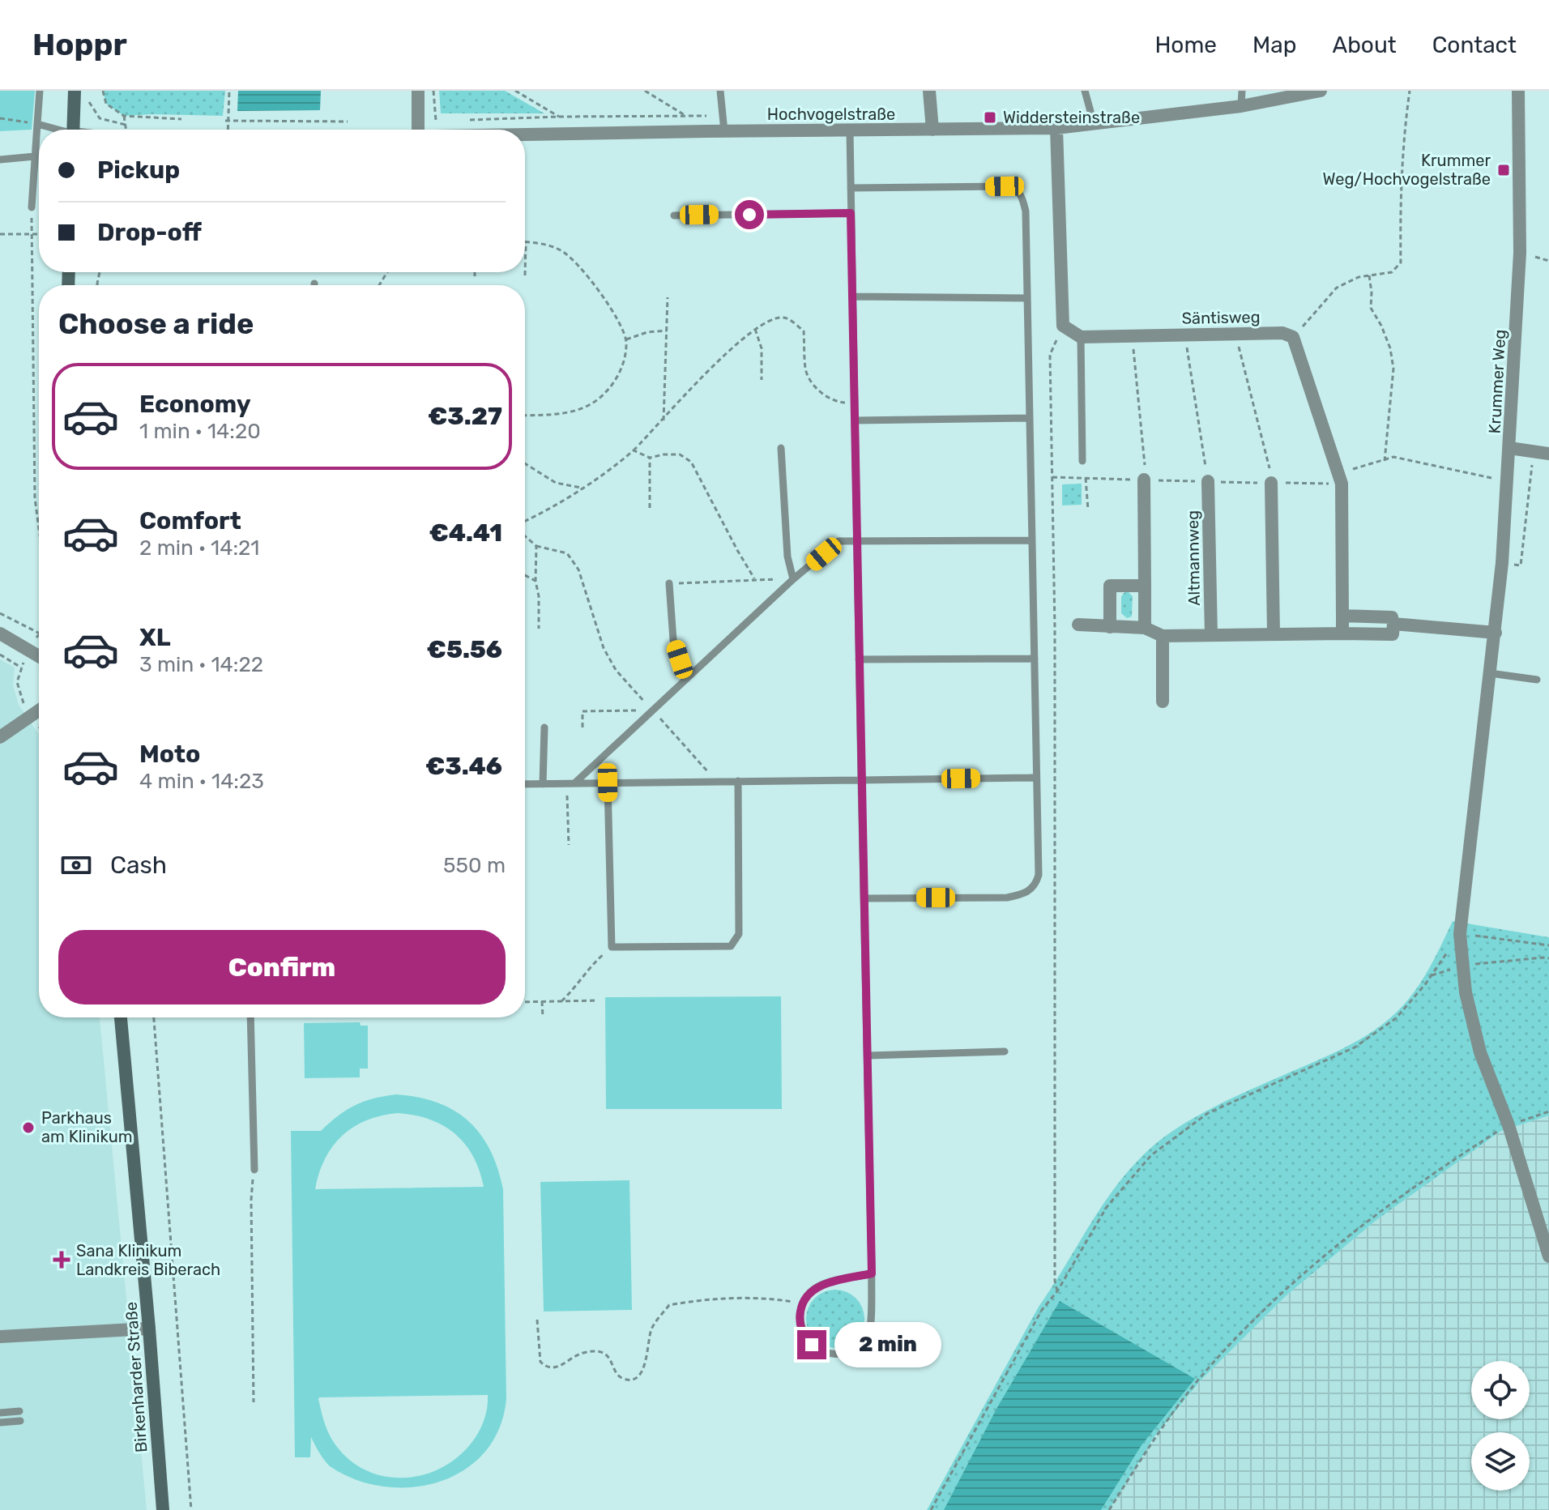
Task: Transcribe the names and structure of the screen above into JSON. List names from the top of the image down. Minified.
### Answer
{"streets":{"main road":["Birkenharder Straße"],"street":["Hochvogelstraße","Säntisweg","Krummer Weg","Altmannweg"]},"places":{"transit":["Widdersteinstraße","Krummer Weg/Hochvogelstraße"],"other":["Parkhaus am Klinikum"],"health":["Sana Klinikum Landkreis Biberach"]},"page":{"header":"Hoppr","nav":["Home","Map","About","Contact"],"banner":["Pickup","Drop-off"],"heading":"Choose a ride","list":[{"name":"Economy","note":"1 min · 14:20","value":"€3.27"},{"name":"Comfort","note":"2 min · 14:21","value":"€4.41"},{"name":"XL","note":"3 min · 14:22","value":"€5.56"},{"name":"Moto","note":"4 min · 14:23","value":"€3.46"}],"pay":["Cash","550 m"],"buttons":"Confirm","bubble":"2 min"}}
